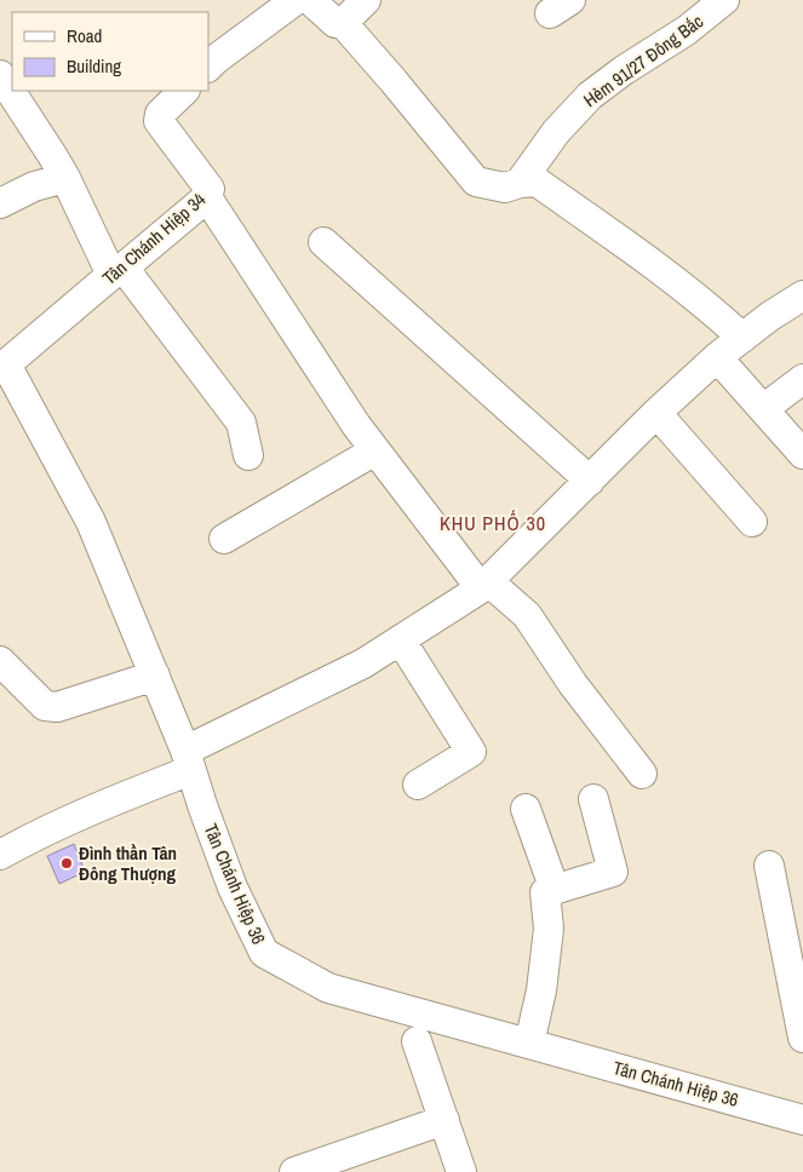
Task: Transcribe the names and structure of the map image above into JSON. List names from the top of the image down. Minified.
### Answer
{"streets":{"street":["Hẻm 91/27 Đông Bắc","Tân Chánh Hiệp 34","Tân Chánh Hiệp 36"]},"crossings":[["Tân Chánh Hiệp 34","Tân Chánh Hiệp 36"]],"districts":["KHU PHỐ 30"],"places":["Đình thần Tân Đông Thượng"],"legend":["Road","Building"]}
